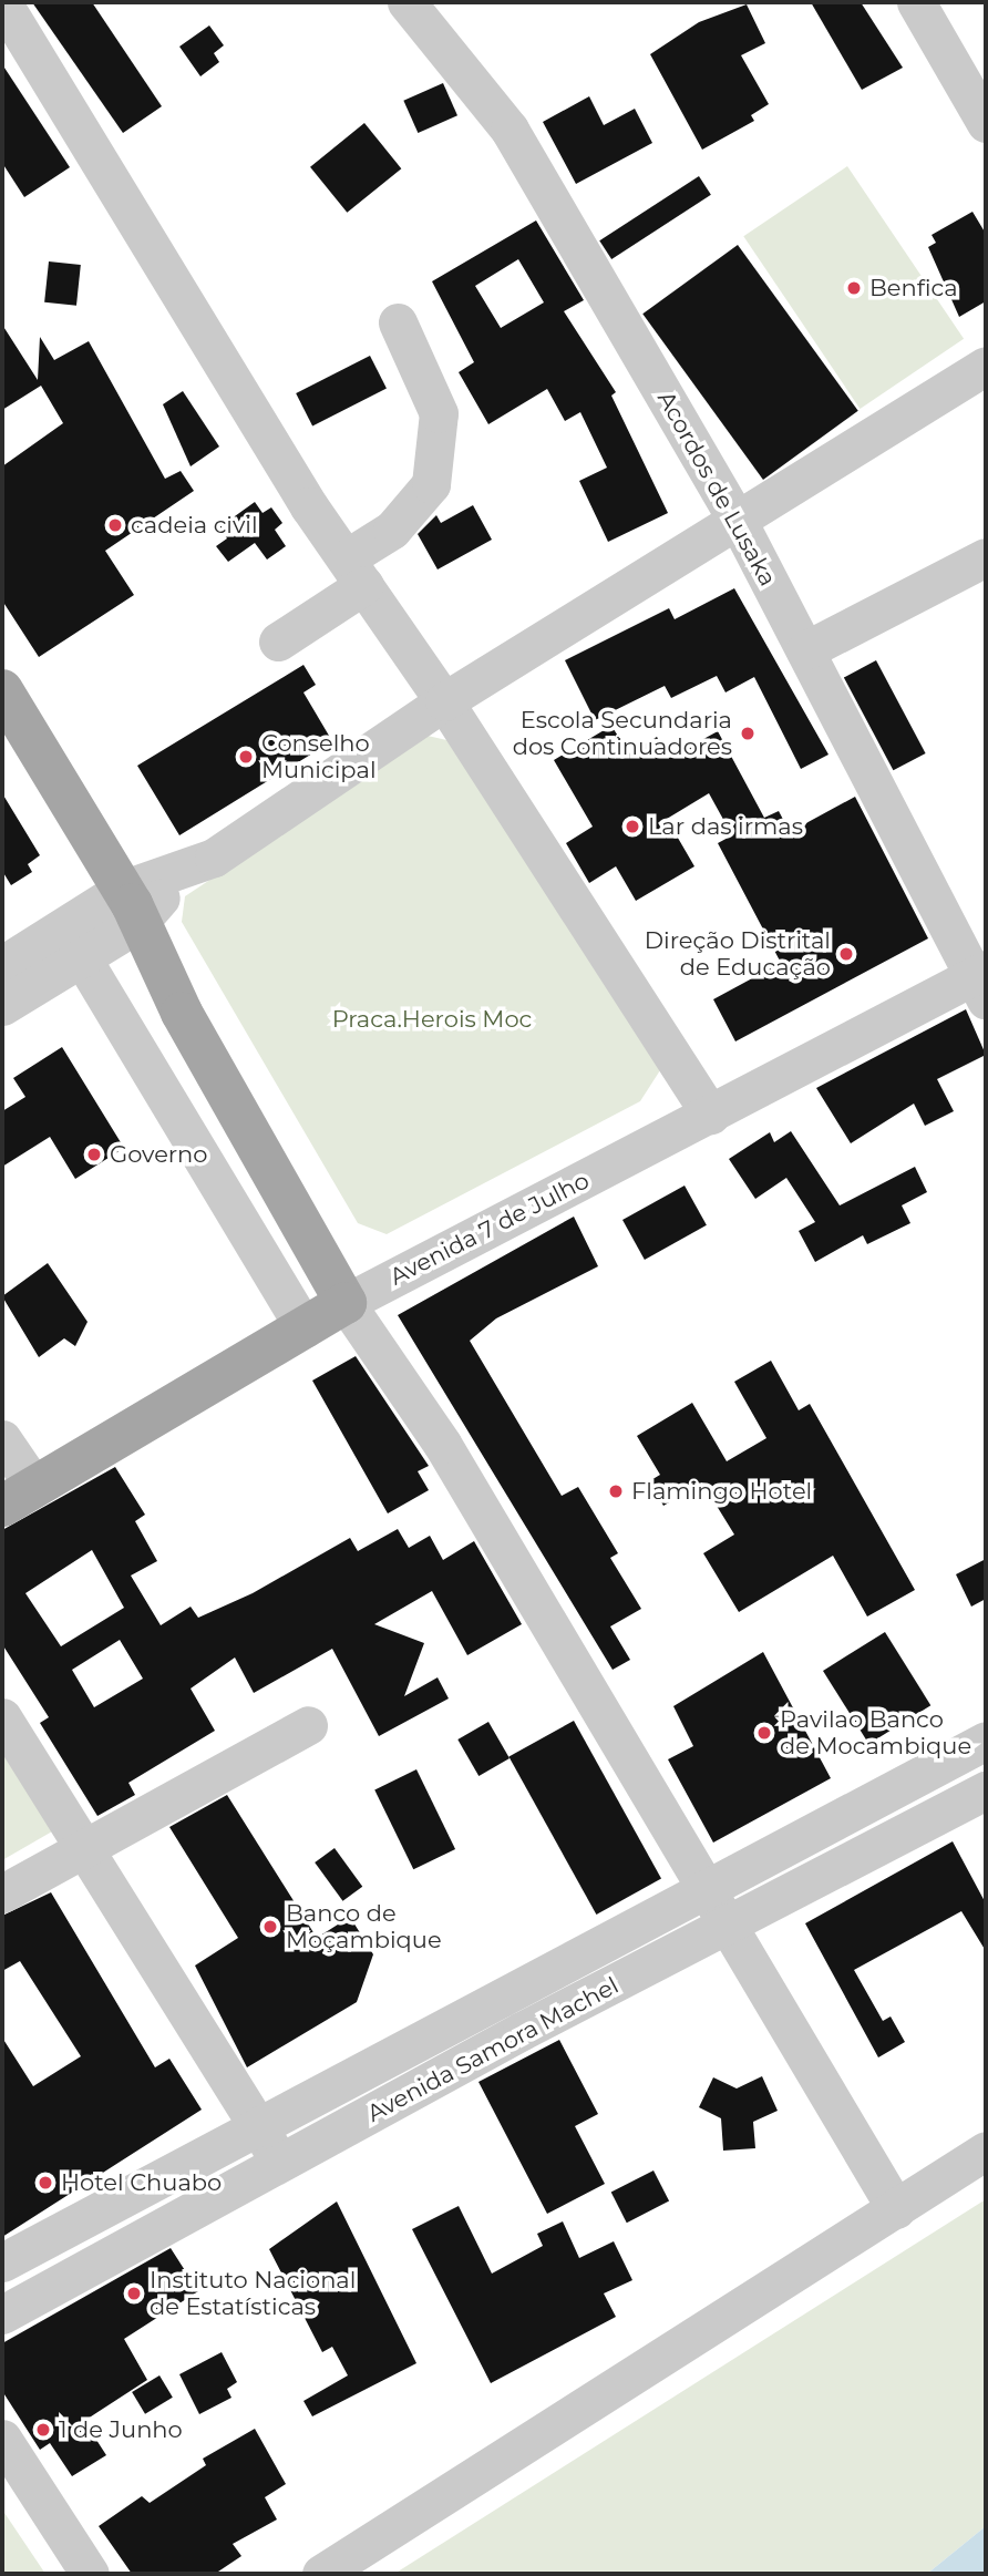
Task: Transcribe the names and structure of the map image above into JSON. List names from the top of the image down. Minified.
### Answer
{"streets":{"main road":["Avenida 7 de Julho"],"street":["Acordos de Lusaka","Avenida Samora Machel"]},"crossings":[["Acordos de Lusaka","Avenida 7 de Julho"]],"parks":["Praca.Herois Moc"],"places":["Benfica","cadeia civil","Escola Secundaria dos Continuadores","Conselho Municipal","Lar das irmas","Direção Distrital de Educação","Governo","Flamingo Hotel","Pavilao Banco de Mocambique","Banco de Moçambique","Hotel Chuabo","Instituto Nacional de Estatísticas","1 de Junho"]}
